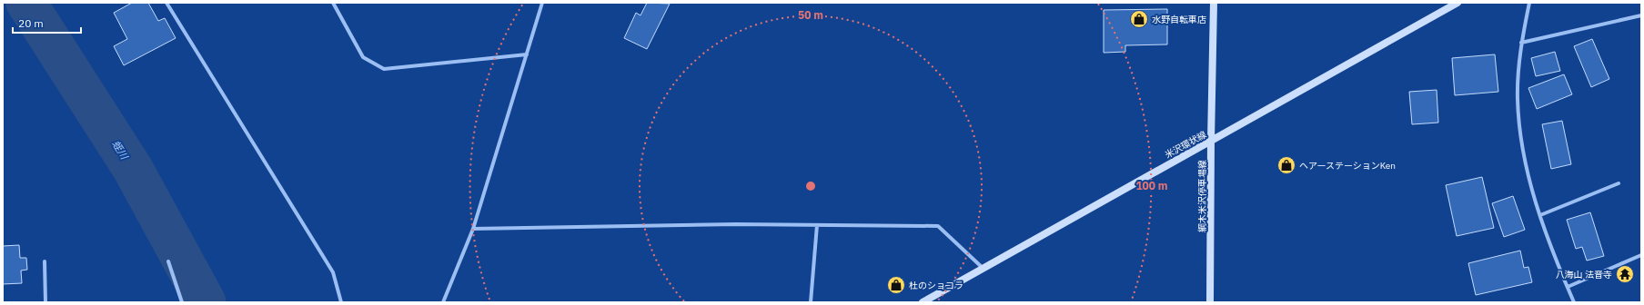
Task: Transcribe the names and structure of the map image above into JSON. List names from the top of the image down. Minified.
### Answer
{"streets":{"main road":["米沢環状線","綱木米沢停車場線"]},"crossings":[["米沢環状線","綱木米沢停車場線"]],"water":["蛭川"],"places":{"shop":["水野自転車店","ヘアーステーションKen","杜のショコラ"],"temple":["八海山 法音寺"]},"scale_bar":"20 m","rings":["50 m","100 m"]}
